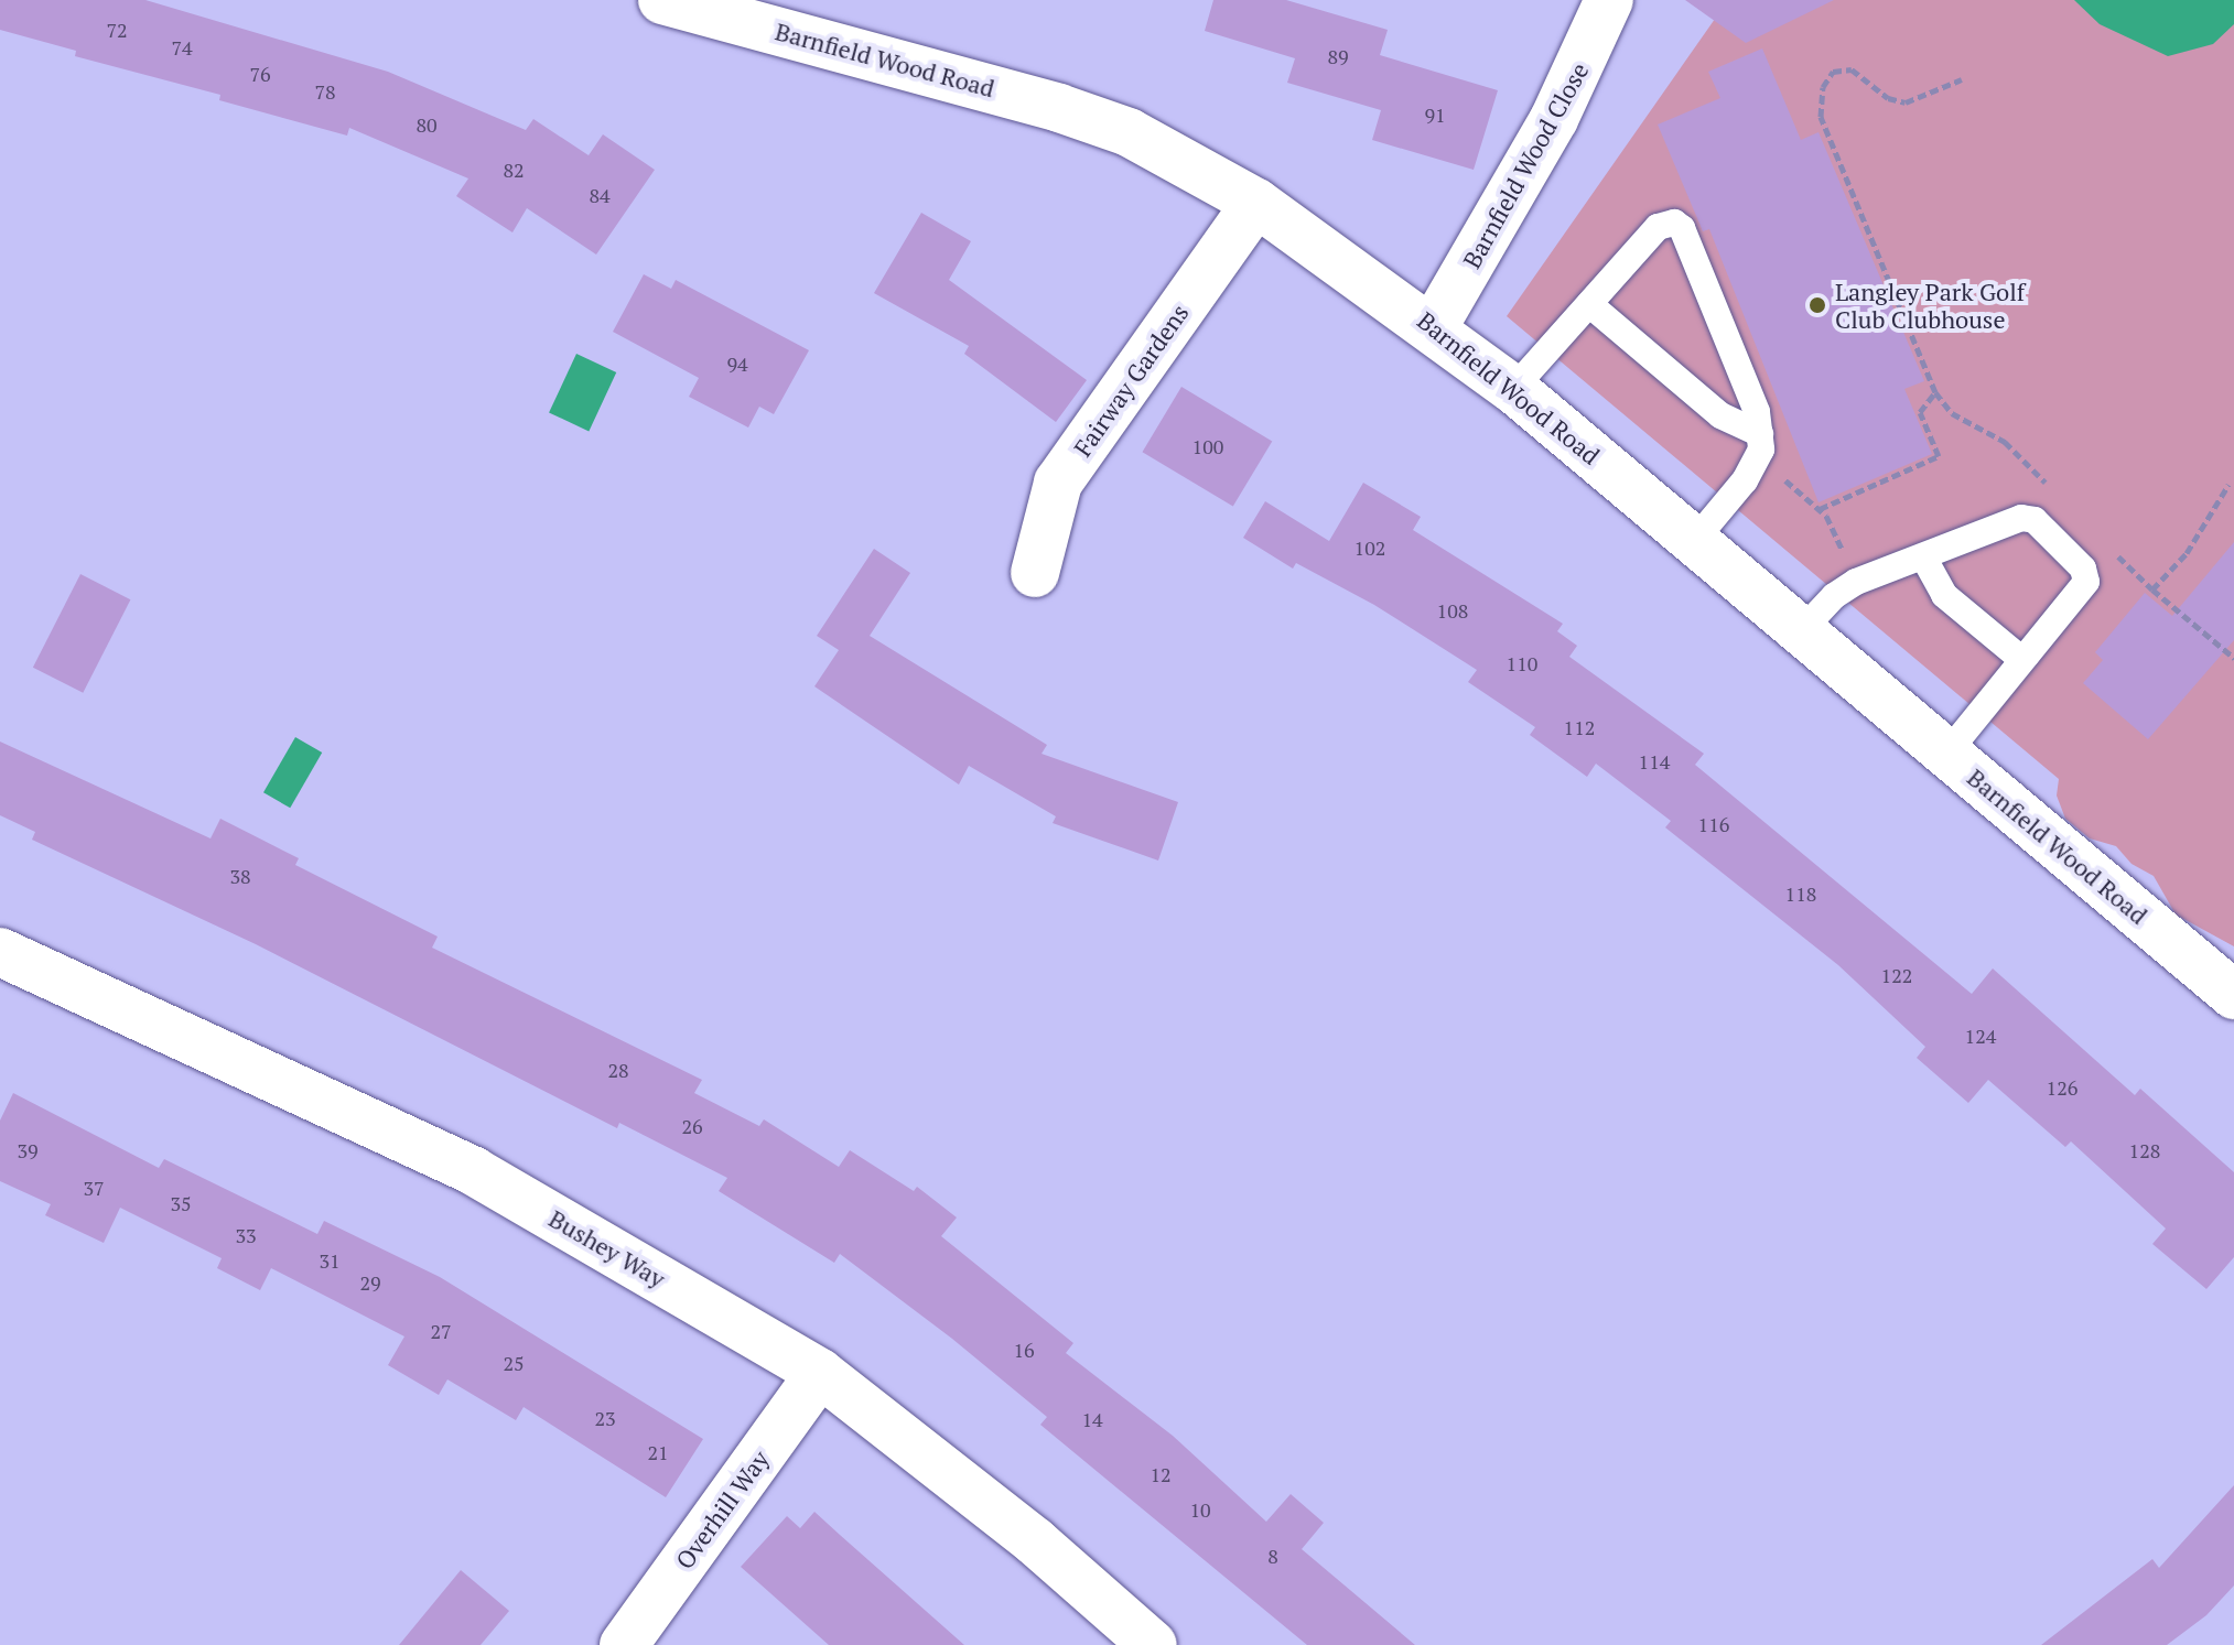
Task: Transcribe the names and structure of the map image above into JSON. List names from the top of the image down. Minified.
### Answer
{"streets":{"street":["Barnfield Wood Road","Barnfield Wood Close","Fairway Gardens","Bushey Way","Overhill Way"]},"crossings":[["Barnfield Wood Road","Barnfield Wood Close"],["Barnfield Wood Road","Fairway Gardens"],["Bushey Way","Overhill Way"]],"places":["Langley Park Golf Club Clubhouse"],"house_numbers":["72","74","89","76","78","91","80","82","84","94","100","102","108","110","112","114","116","38","118","122","124","28","126","26","39","128","37","35","33","31","29","27","16","25","23","14","21","12","10","8"]}
